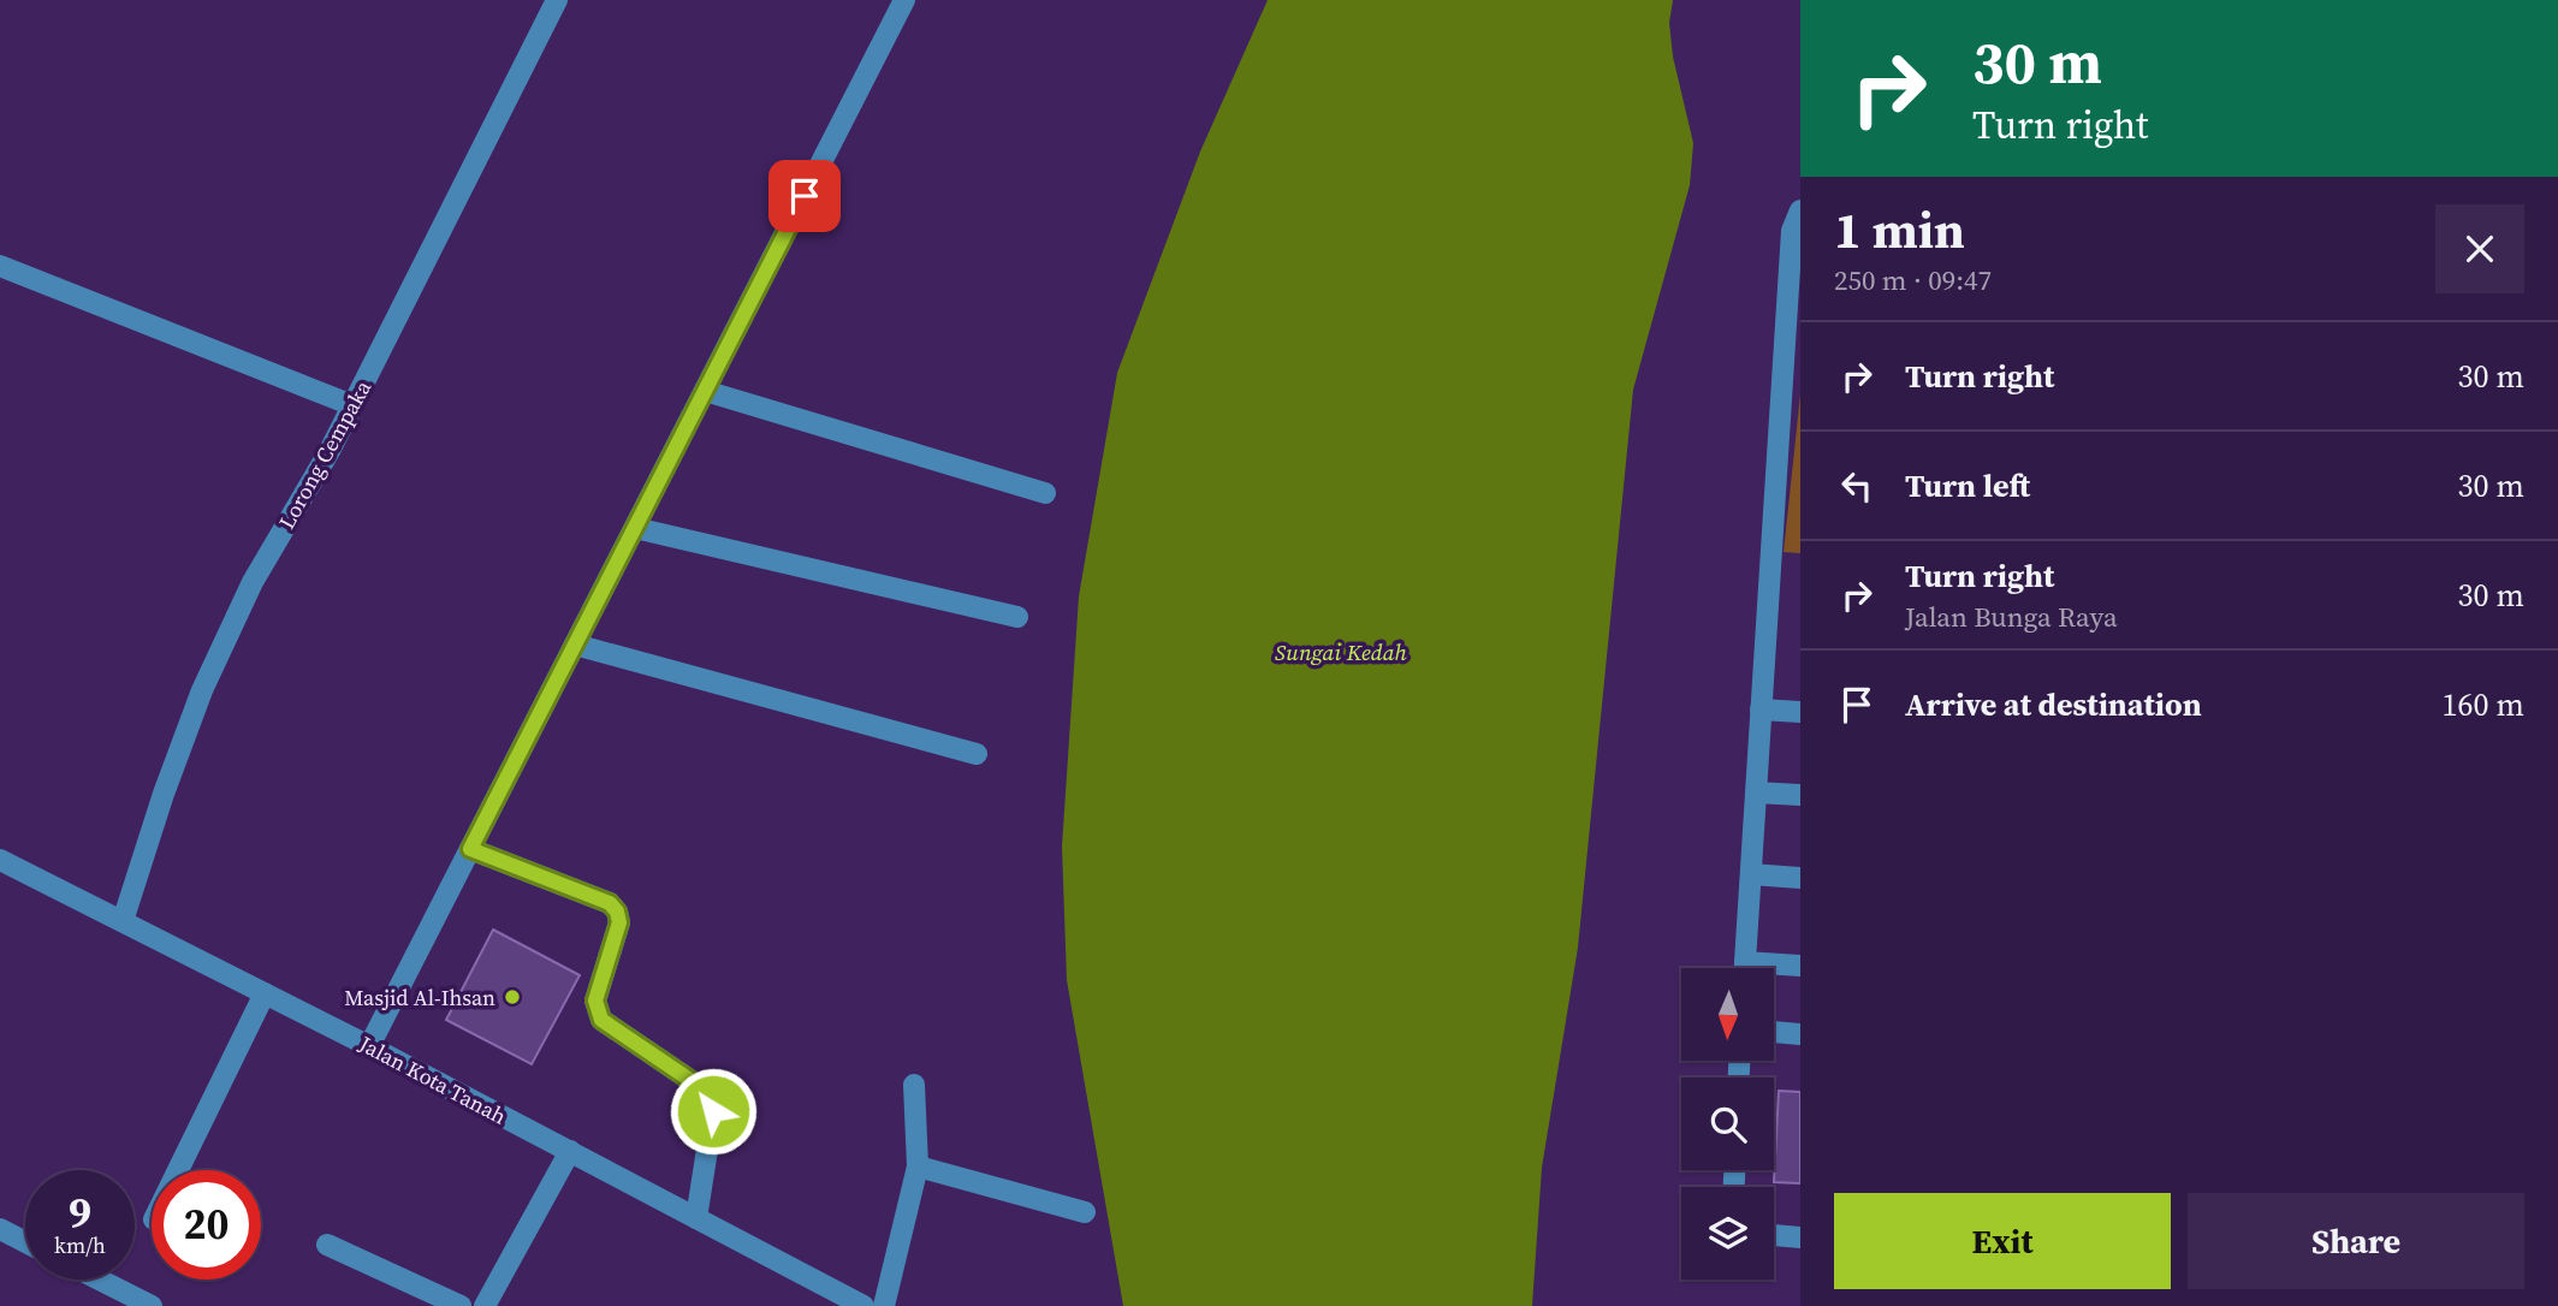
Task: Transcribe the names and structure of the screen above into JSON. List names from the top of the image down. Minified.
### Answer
{"streets":{"street":["Lorong Cempaka","Jalan Kota Tanah"]},"crossings":[["Lorong Cempaka","Jalan Kota Tanah"]],"water":["Sungai Kedah"],"places":["Masjid Al-Ihsan"],"north":"bottom","page":{"turn":["30 m","Turn right"],"heading":["1 min","250 m · 09:47"],"list":[{"name":"Turn right","value":"30 m"},{"name":"Turn left","value":"30 m"},{"name":"Turn right","note":"Jalan Bunga Raya","value":"30 m"},{"name":"Arrive at destination","value":"160 m"}],"speed":"9 km/h","limit":"20","buttons":["Exit","Share"]}}
